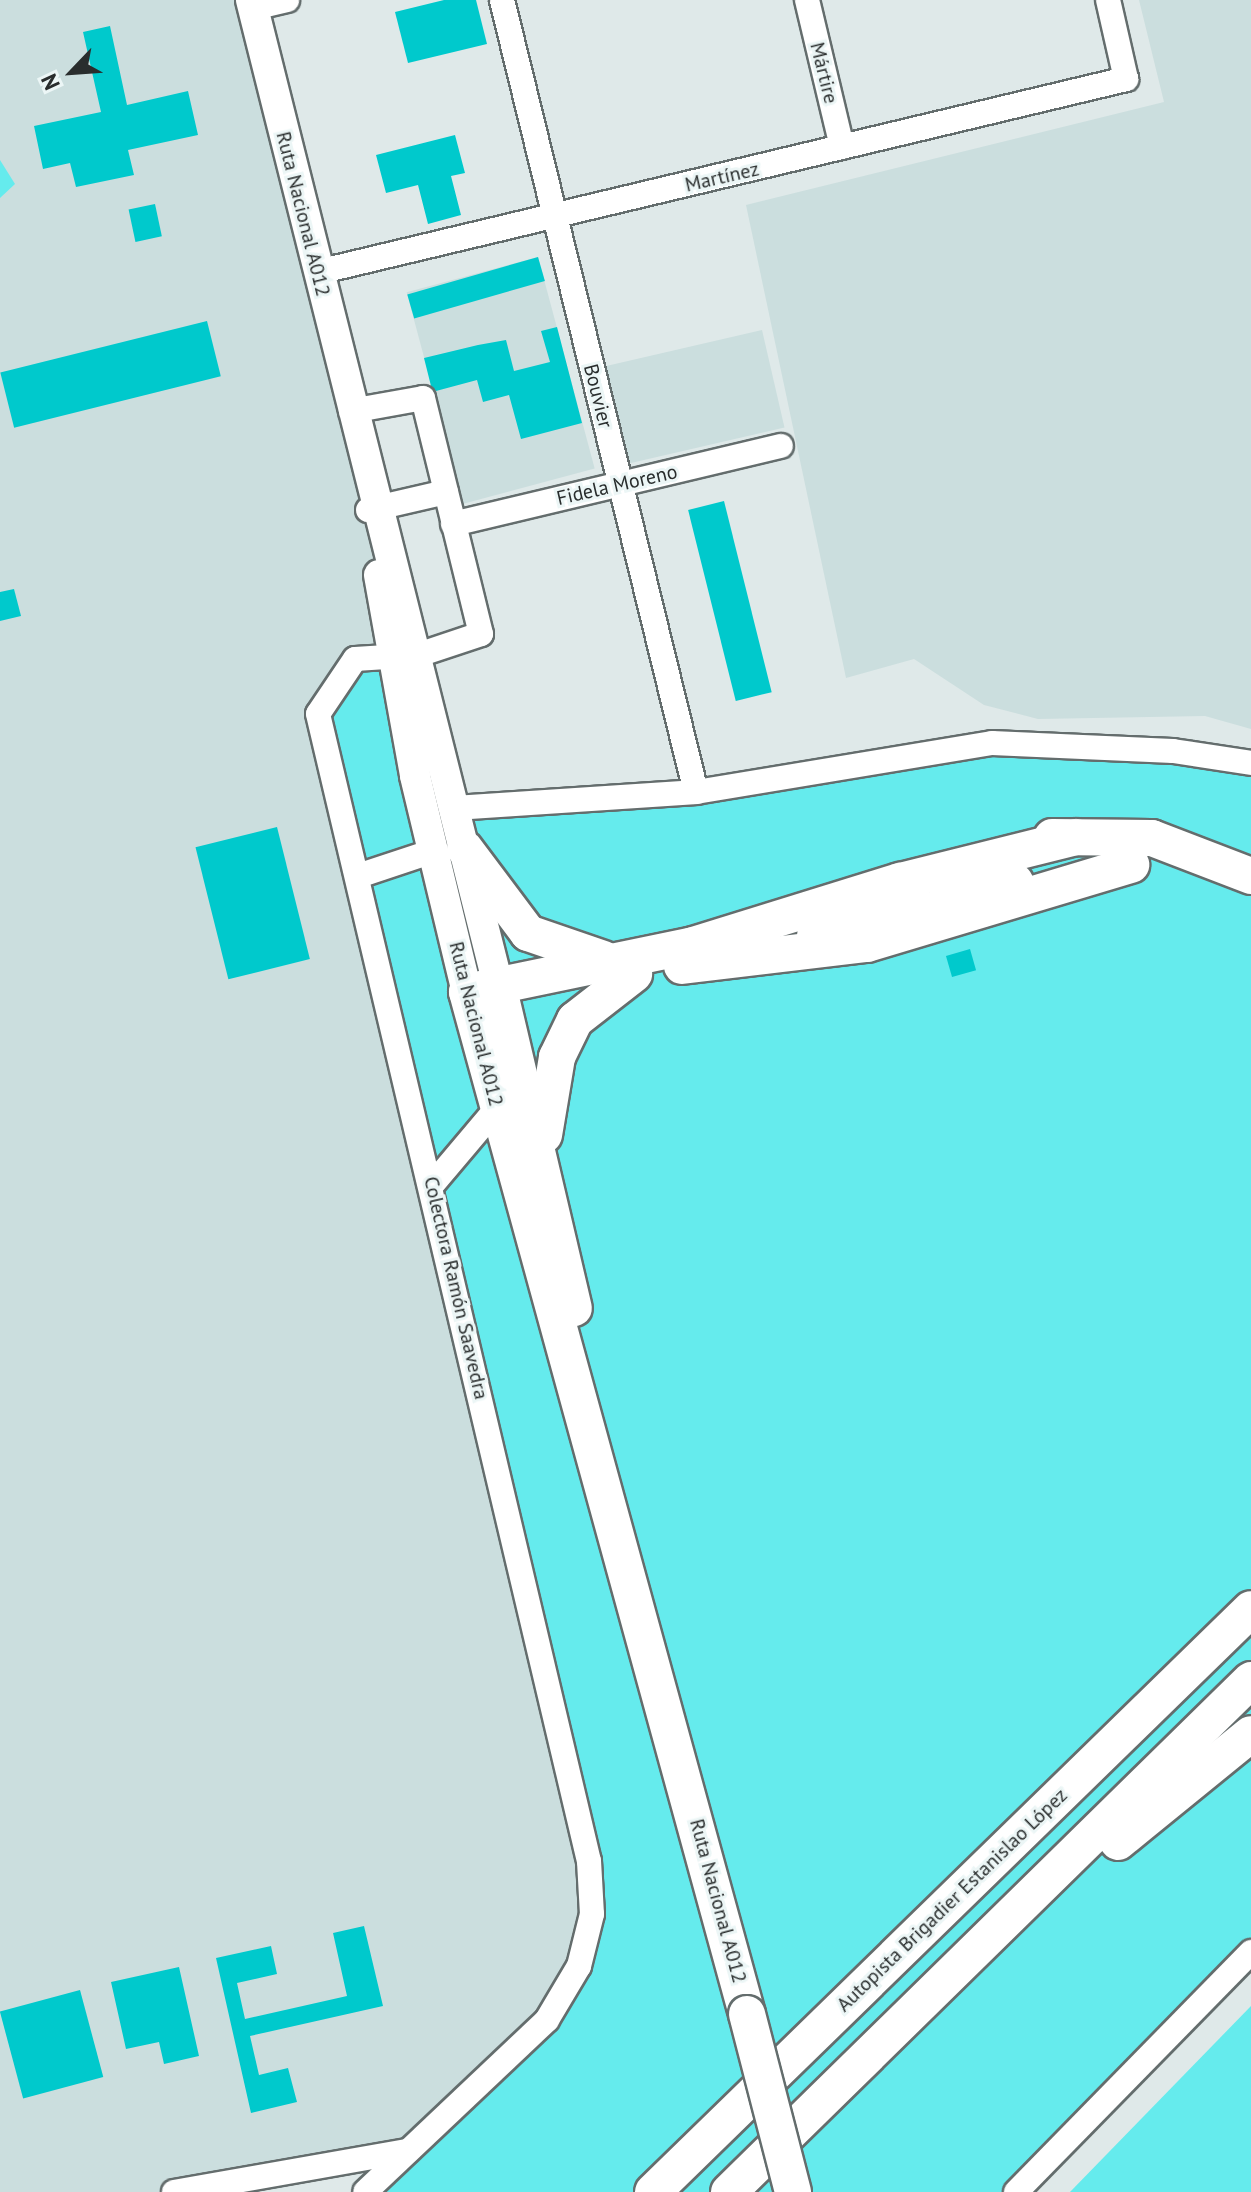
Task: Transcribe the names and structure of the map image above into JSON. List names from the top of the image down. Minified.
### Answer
{"streets":{"highway":["Ruta Nacional A012","Autopista Brigadier Estanislao López"],"street":["Mártire","Martínez","Bouvier","Fidela Moreno","Colectora Ramón Saavedra"]},"crossings":[["Mártire","Martínez"],["Martínez","Ruta Nacional A012"],["Martínez","Bouvier"],["Ruta Nacional A012","Colectora Ramón Saavedra"],["Bouvier","Fidela Moreno"]],"north":"bottom left"}
